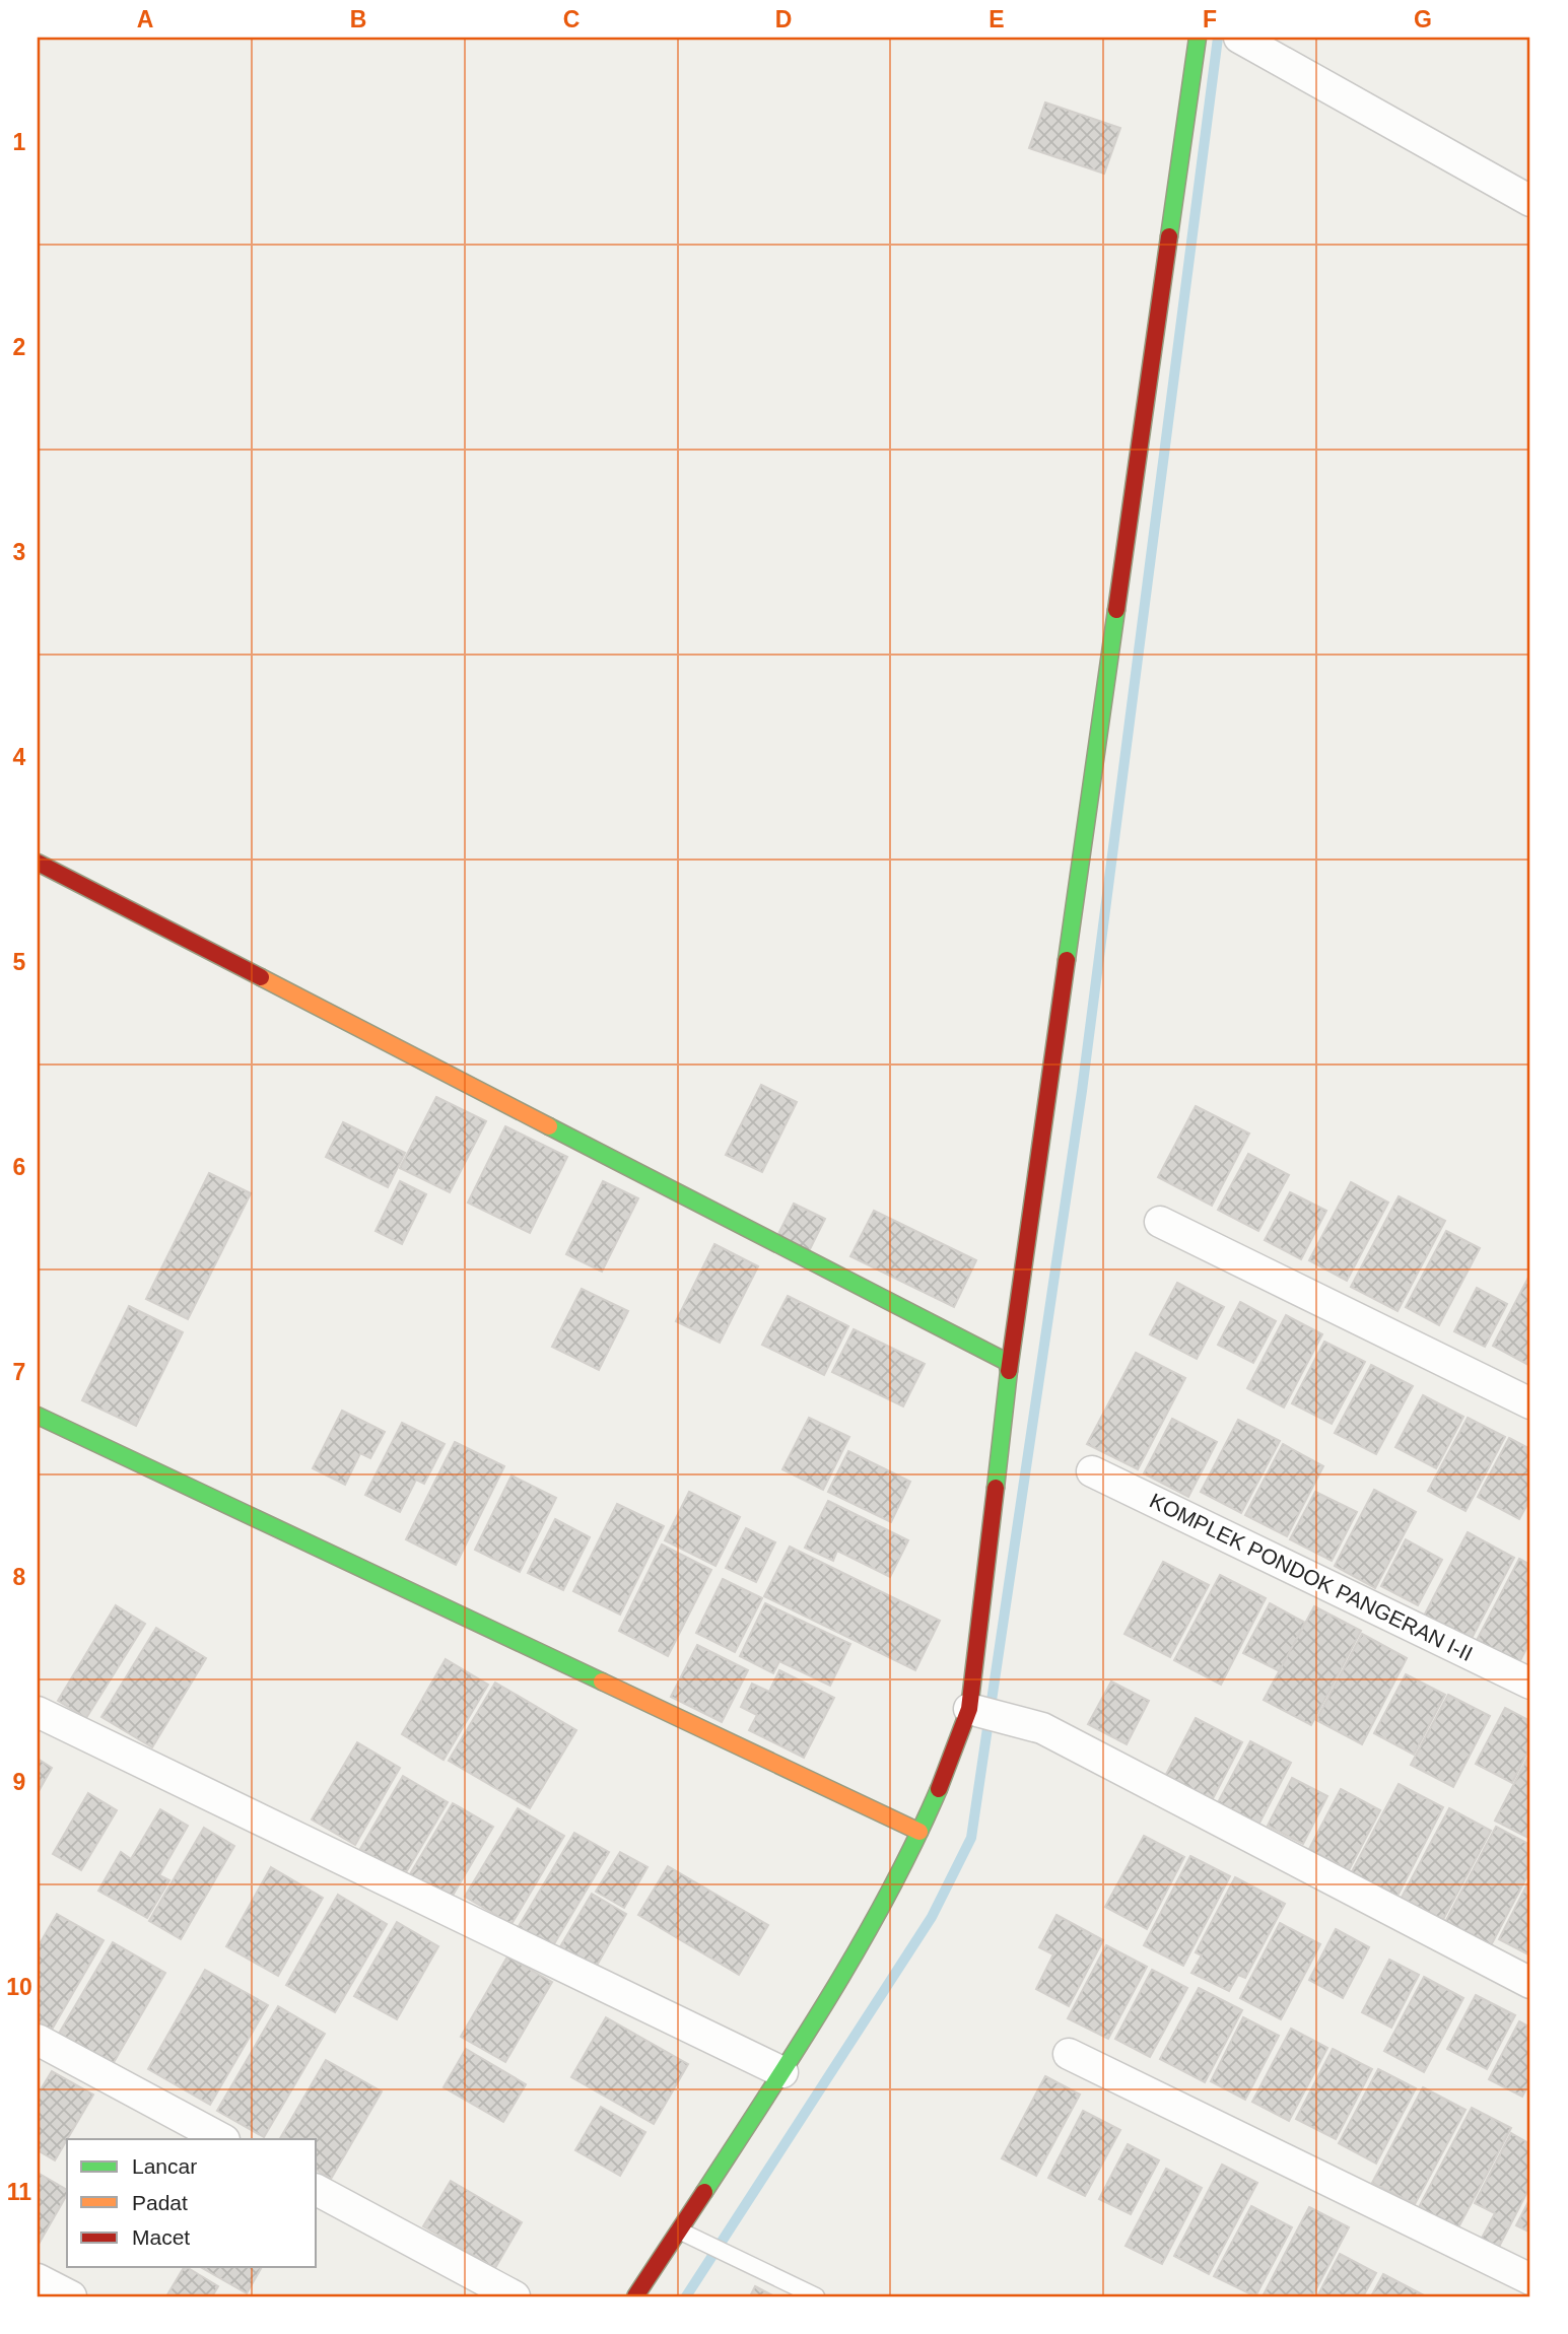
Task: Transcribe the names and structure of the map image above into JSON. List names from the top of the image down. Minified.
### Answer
{"streets":{"street":["KOMPLEK PONDOK PANGERAN I-II"]},"legend":["Lancar","Padat","Macet"],"grid":{"columns":["A","B","C","D","E","F","G"],"rows":["1","2","3","4","5","6","7","8","9","10","11"]}}
